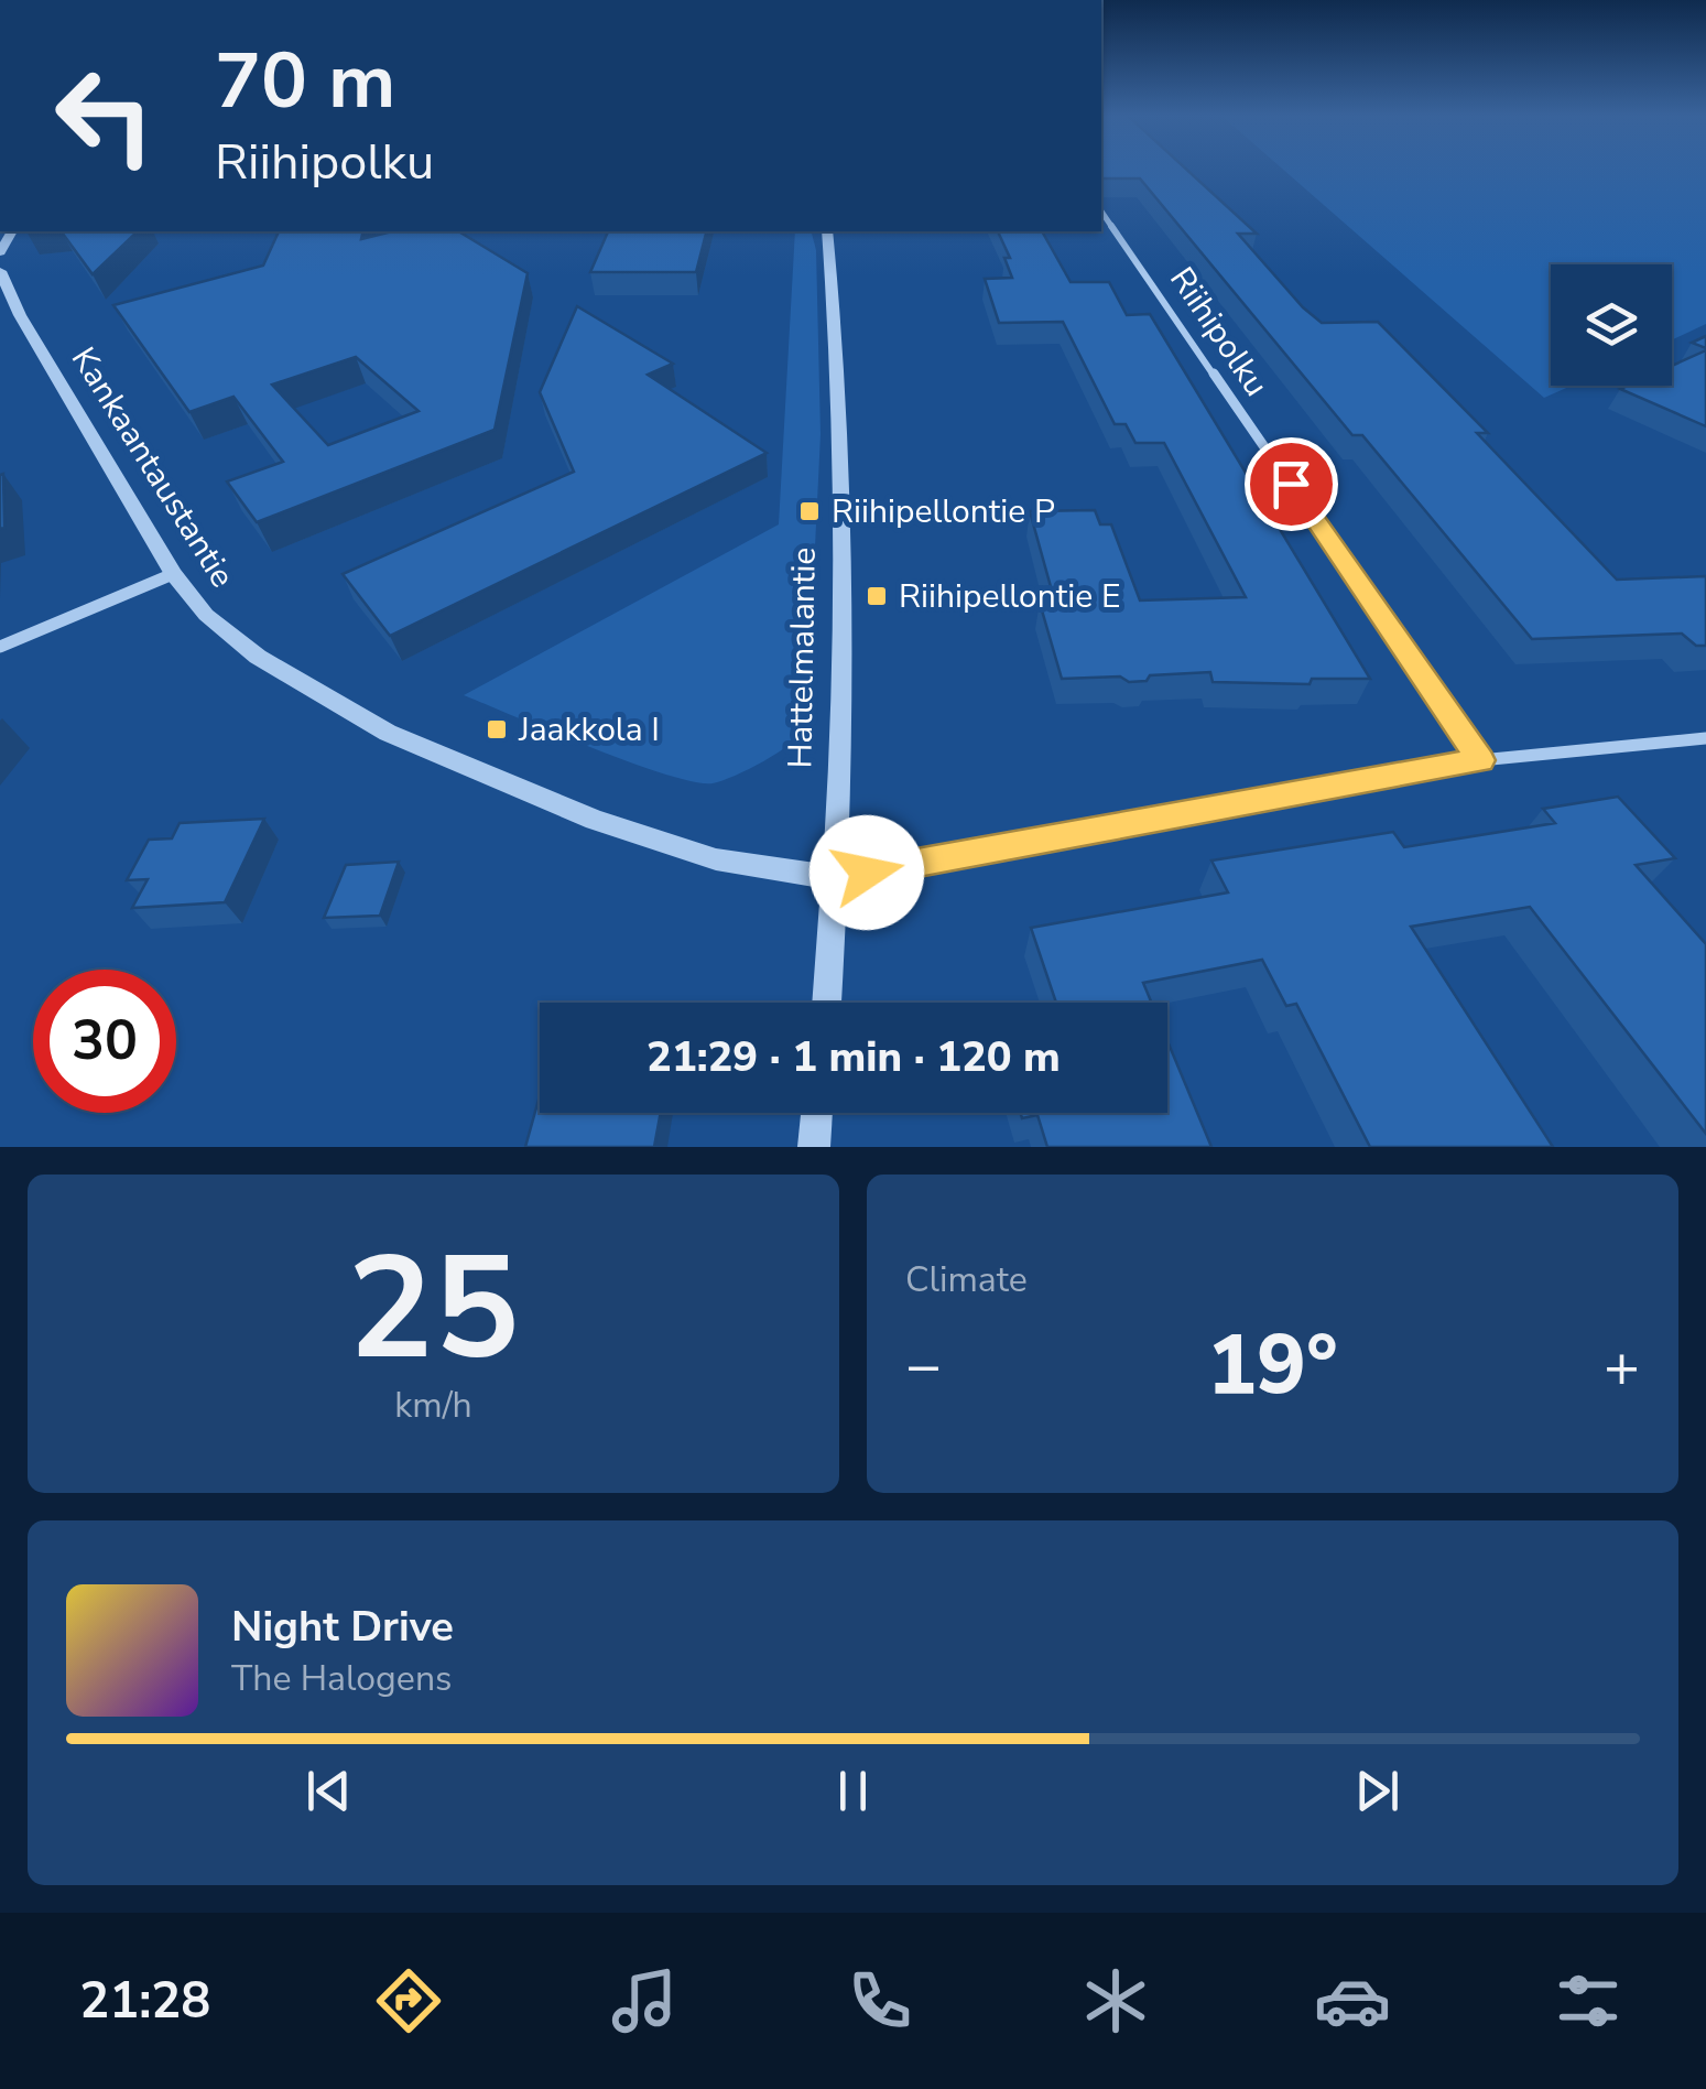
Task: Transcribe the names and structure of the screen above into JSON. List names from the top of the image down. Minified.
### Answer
{"streets":{"street":["Riihipolku","Kankaantaustantie","Hattelmalantie"]},"crossings":[["Kankaantaustantie","Hattelmalantie"]],"places":{"transit":["Riihipellontie P","Riihipellontie E","Jaakkola I"]},"page":{"turn":["70 m","Riihipolku"],"limit":"30","trip":"21:29 · 1 min · 120 m","tile":[["25","km/h"],"Climate"],"heat":["−","19°","+"],"song":["Night Drive","The Halogens"],"tabs":"21:28"}}
